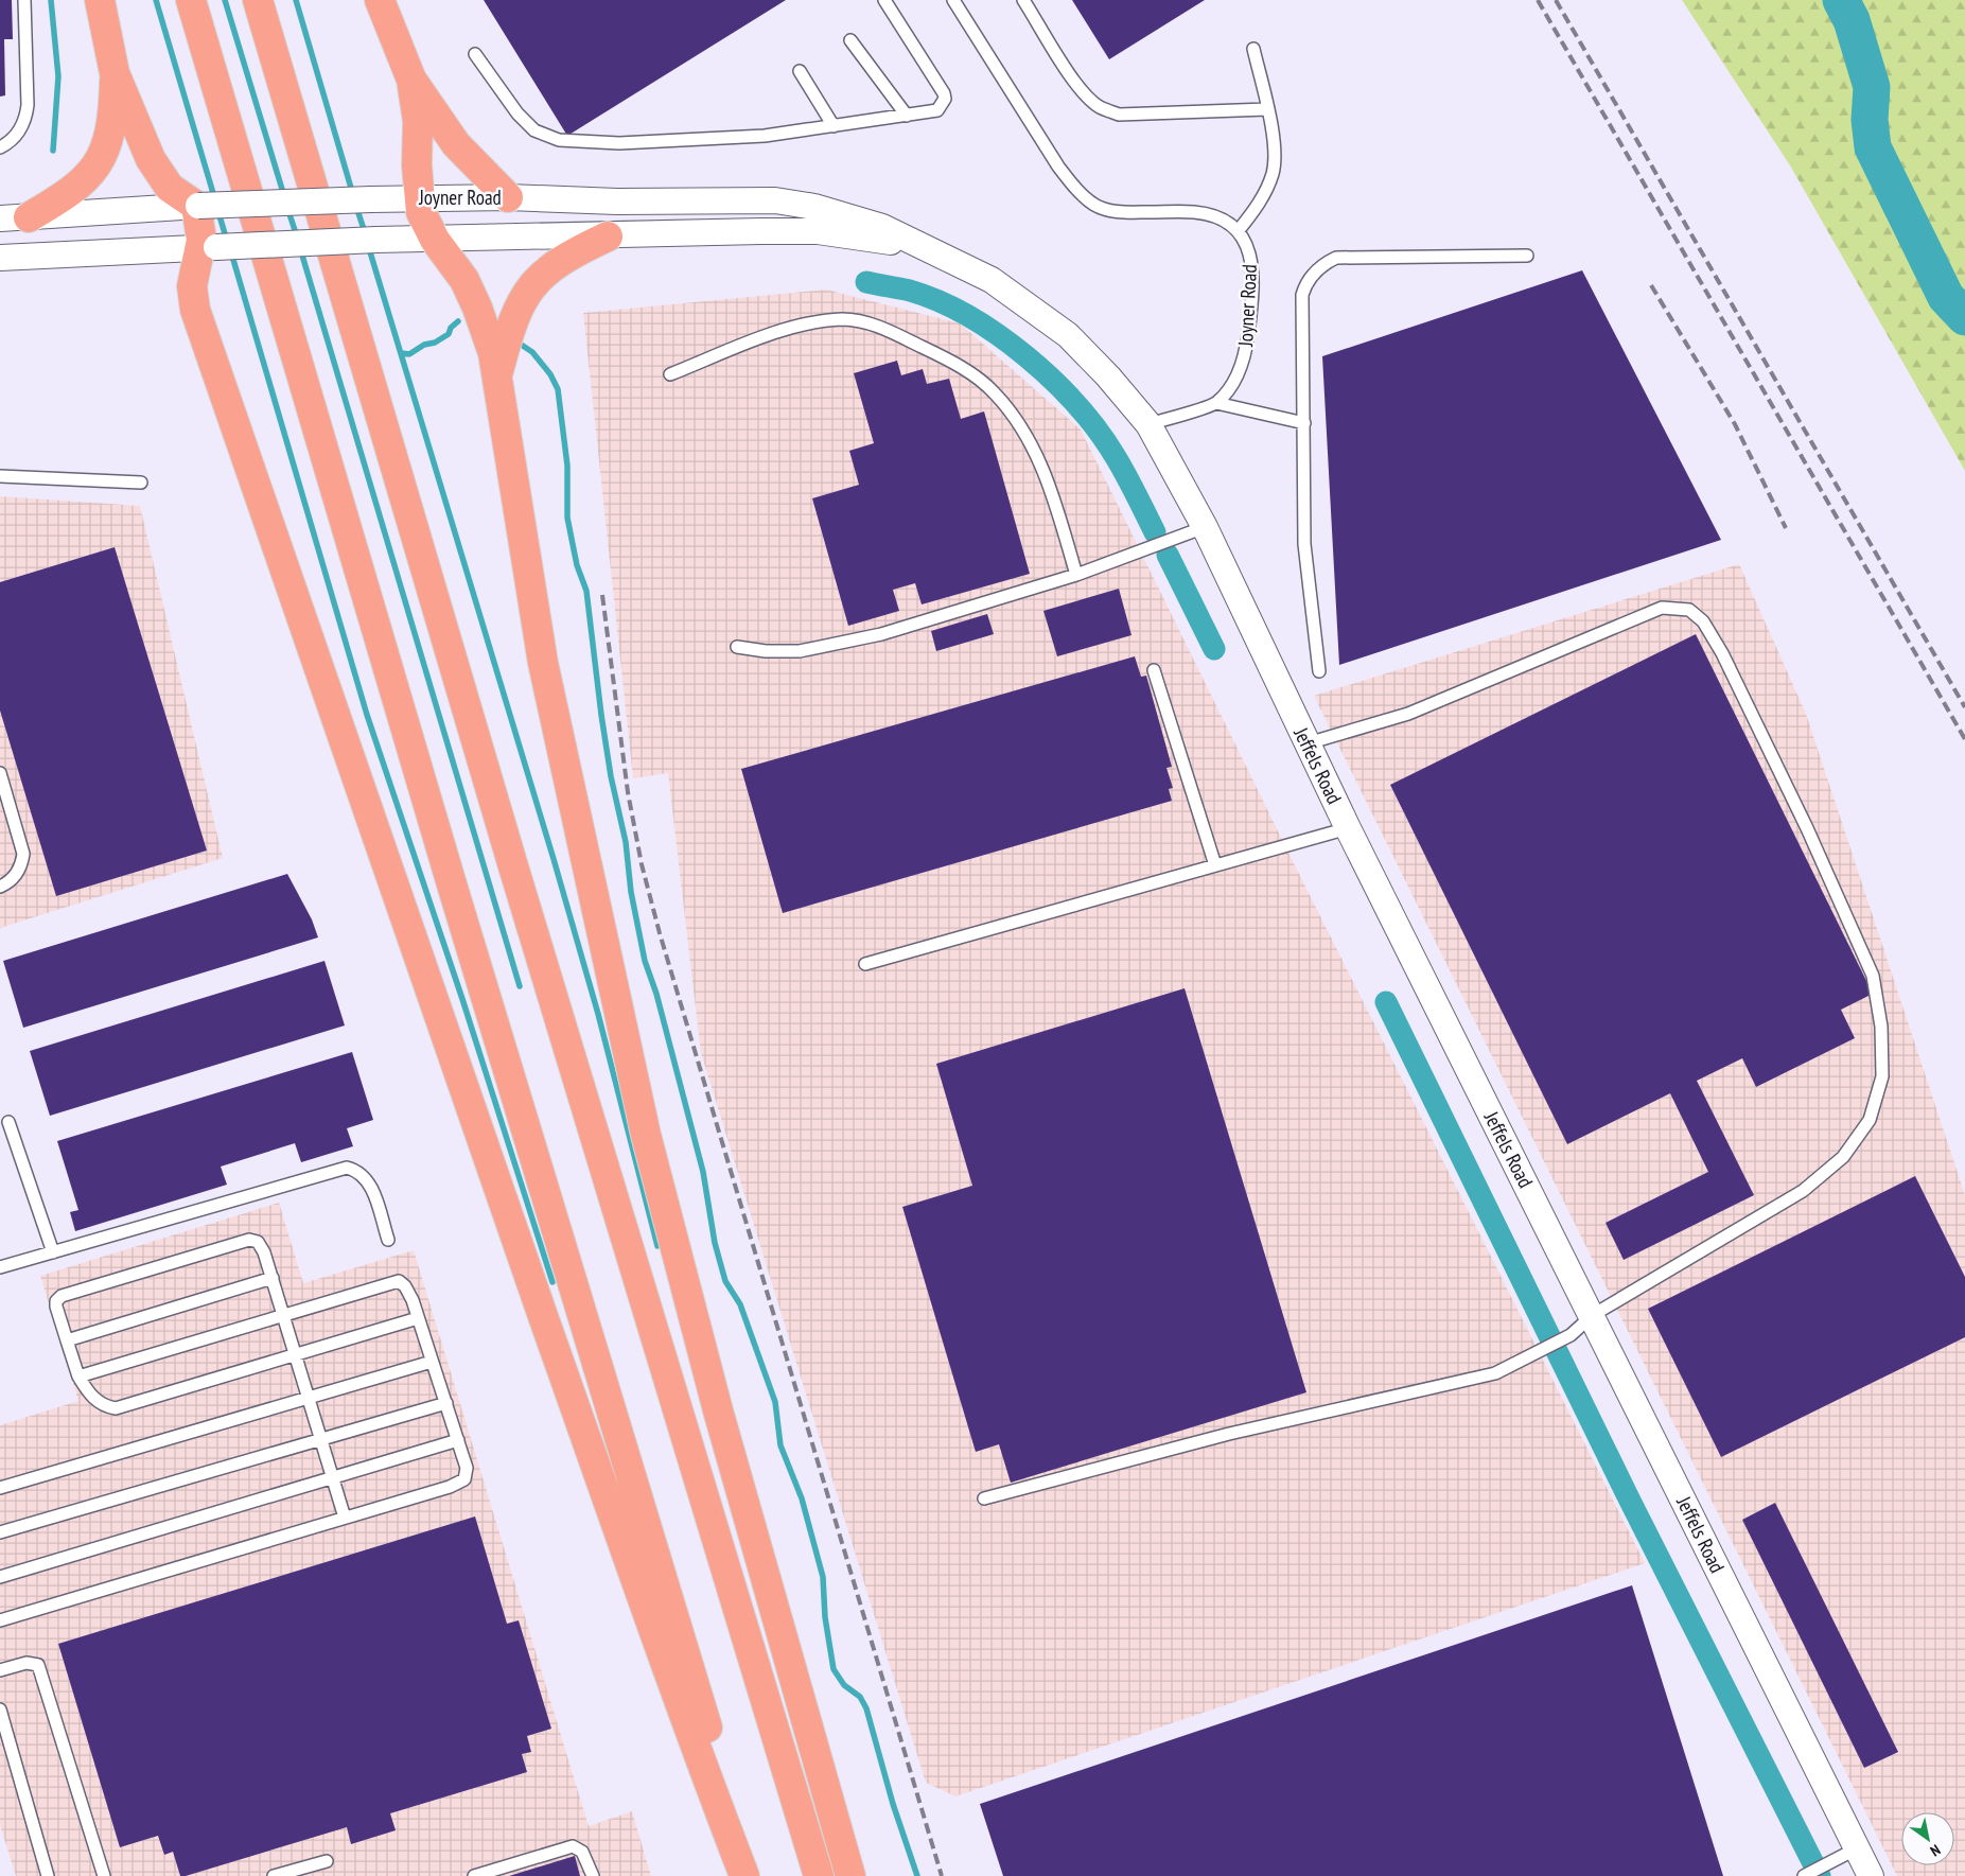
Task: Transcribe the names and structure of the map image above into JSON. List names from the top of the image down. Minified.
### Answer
{"streets":{"street":["Joyner Road","Jeffels Road"]},"crossings":[["Joyner Road","Jeffels Road"]],"north":"bottom right"}
